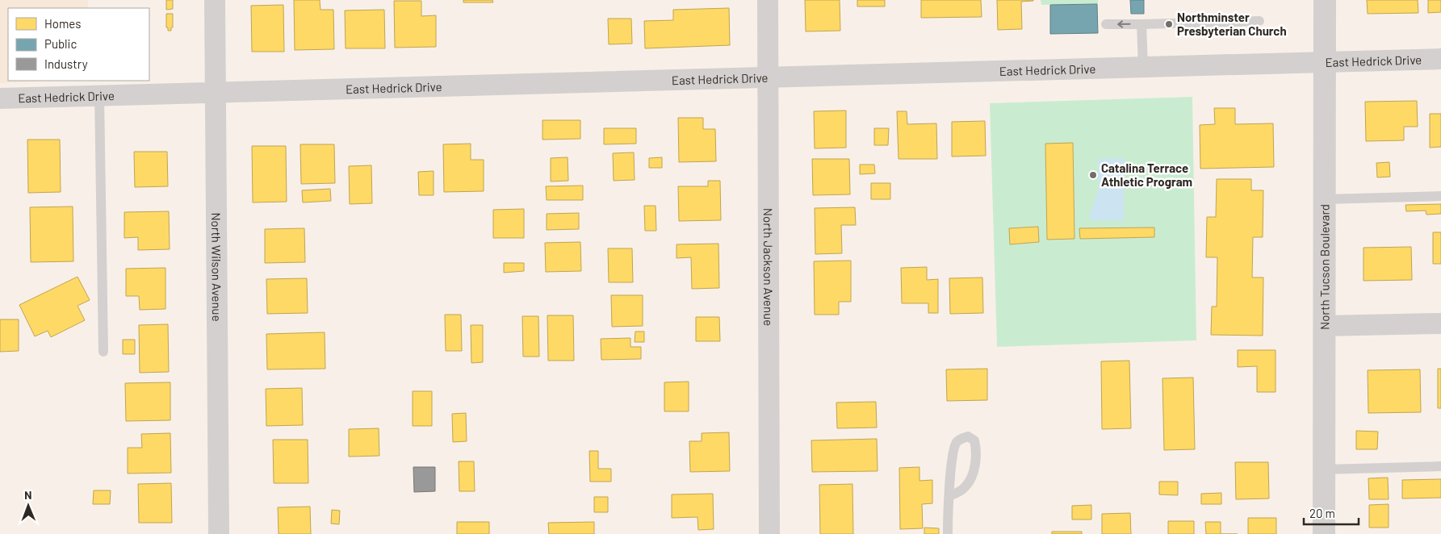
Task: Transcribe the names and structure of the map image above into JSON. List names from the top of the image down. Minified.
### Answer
{"streets":{"main road":["North Tucson Boulevard"],"street":["East Hedrick Drive","North Wilson Avenue","North Jackson Avenue"]},"crossings":[["East Hedrick Drive","North Wilson Avenue"],["East Hedrick Drive","North Jackson Avenue"],["East Hedrick Drive","North Tucson Boulevard"]],"places":["Northminster Presbyterian Church","Catalina Terrace Athletic Program"],"legend":["Homes","Public","Industry"],"scale_bar":"20 m","north":"top"}
